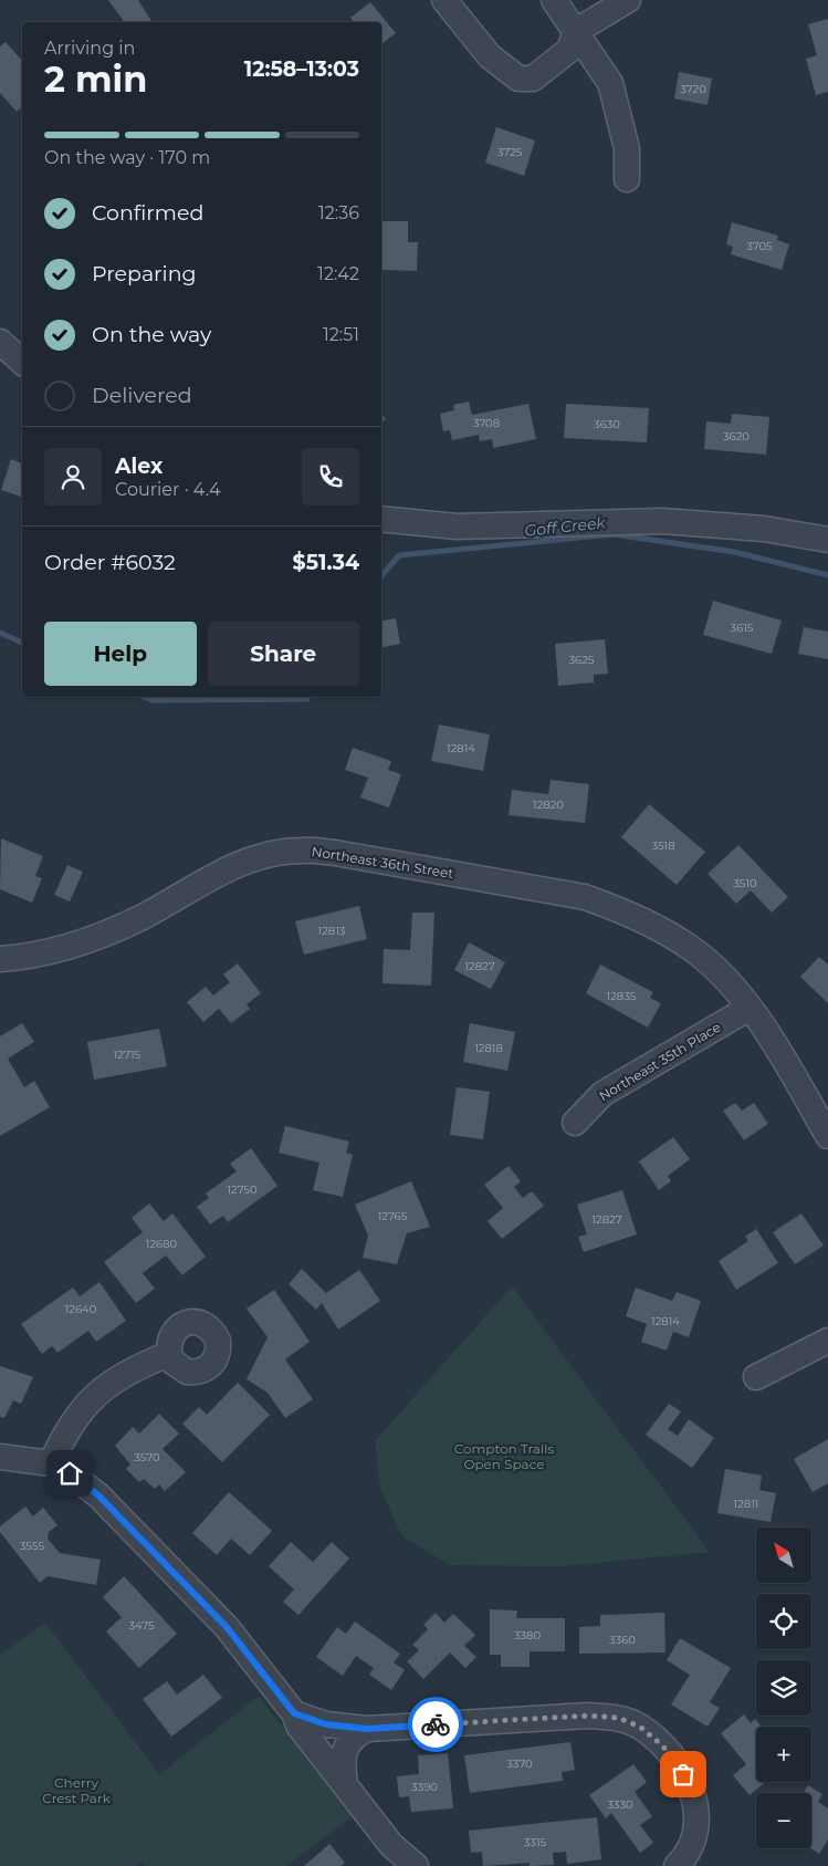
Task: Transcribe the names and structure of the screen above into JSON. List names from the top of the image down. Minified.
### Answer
{"streets":{"street":["Northeast 36th Street","Northeast 35th Place"]},"crossings":[["Northeast 36th Street","Northeast 35th Place"]],"water":["Goff Creek"],"parks":["Compton Trails Open Space","Cherry Crest Park"],"house_numbers":["3720","3725","3705","3708","3630","3620","3615","3625","12814","12820","3518","3510","12813","12827","12835","12818","12715","12750","12765","12827","12680","12640","12814","3570","12811","3555","3475","3380","3360","3370","3390","3330","3315"],"north":"top left","page":{"heading":["2 min","Arriving in","12:58–13:03"],"panel":["Alex","Courier · 4.4","Order #6032","$51.34"],"bar":"On the way · 170 m","list":[["Confirmed","12:36"],["Preparing","12:42"],["On the way","12:51"],"Delivered"],"buttons":["Help","Share"],"map_buttons":["+","−"]}}
